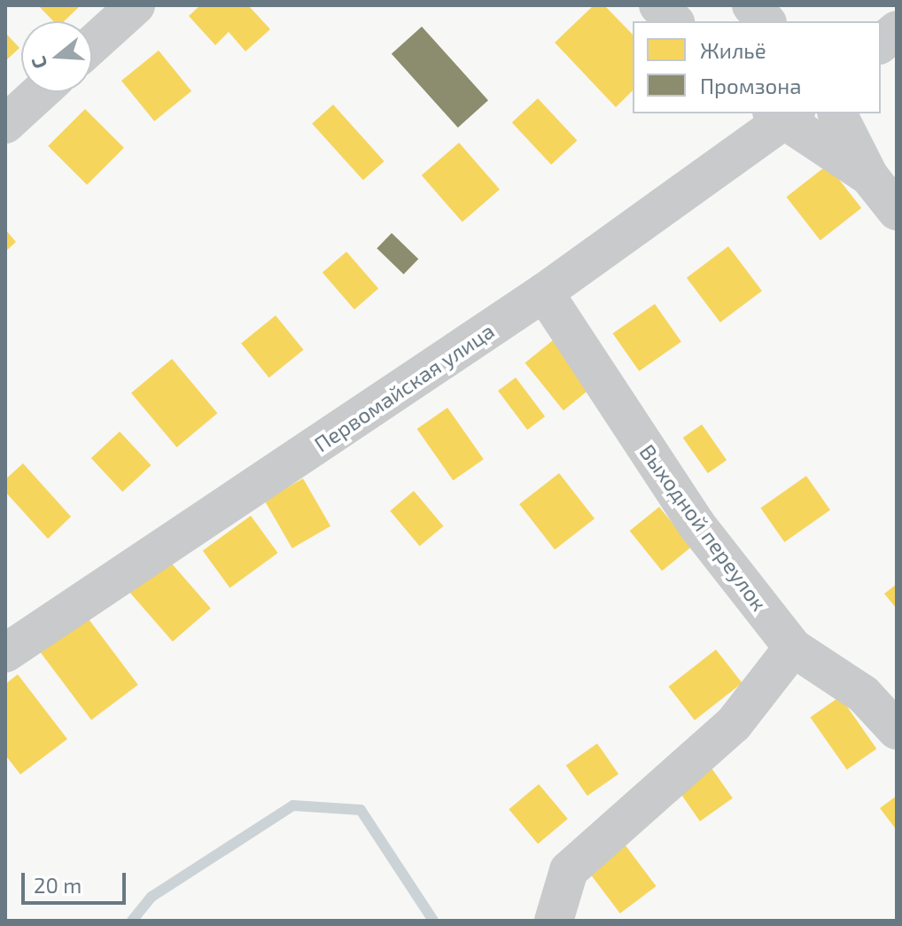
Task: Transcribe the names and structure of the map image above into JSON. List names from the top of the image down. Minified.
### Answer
{"streets":{"street":["Первомайская улица","Выходной переулок"]},"crossings":[["Первомайская улица","Выходной переулок"]],"legend":["Жильё","Промзона"],"scale_bar":"20 m","north":"left"}
